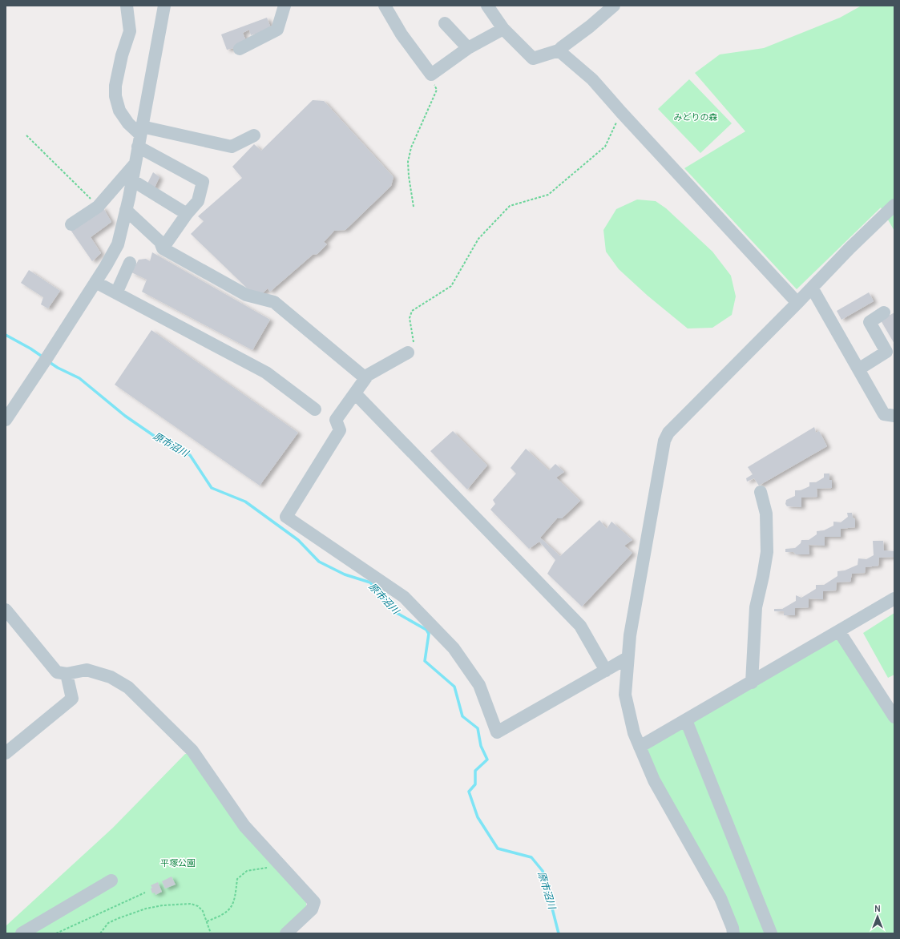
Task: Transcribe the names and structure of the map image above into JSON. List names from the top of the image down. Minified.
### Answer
{"water":["原市沼川"],"parks":["みどりの森","平塚公園"],"north":"top"}
